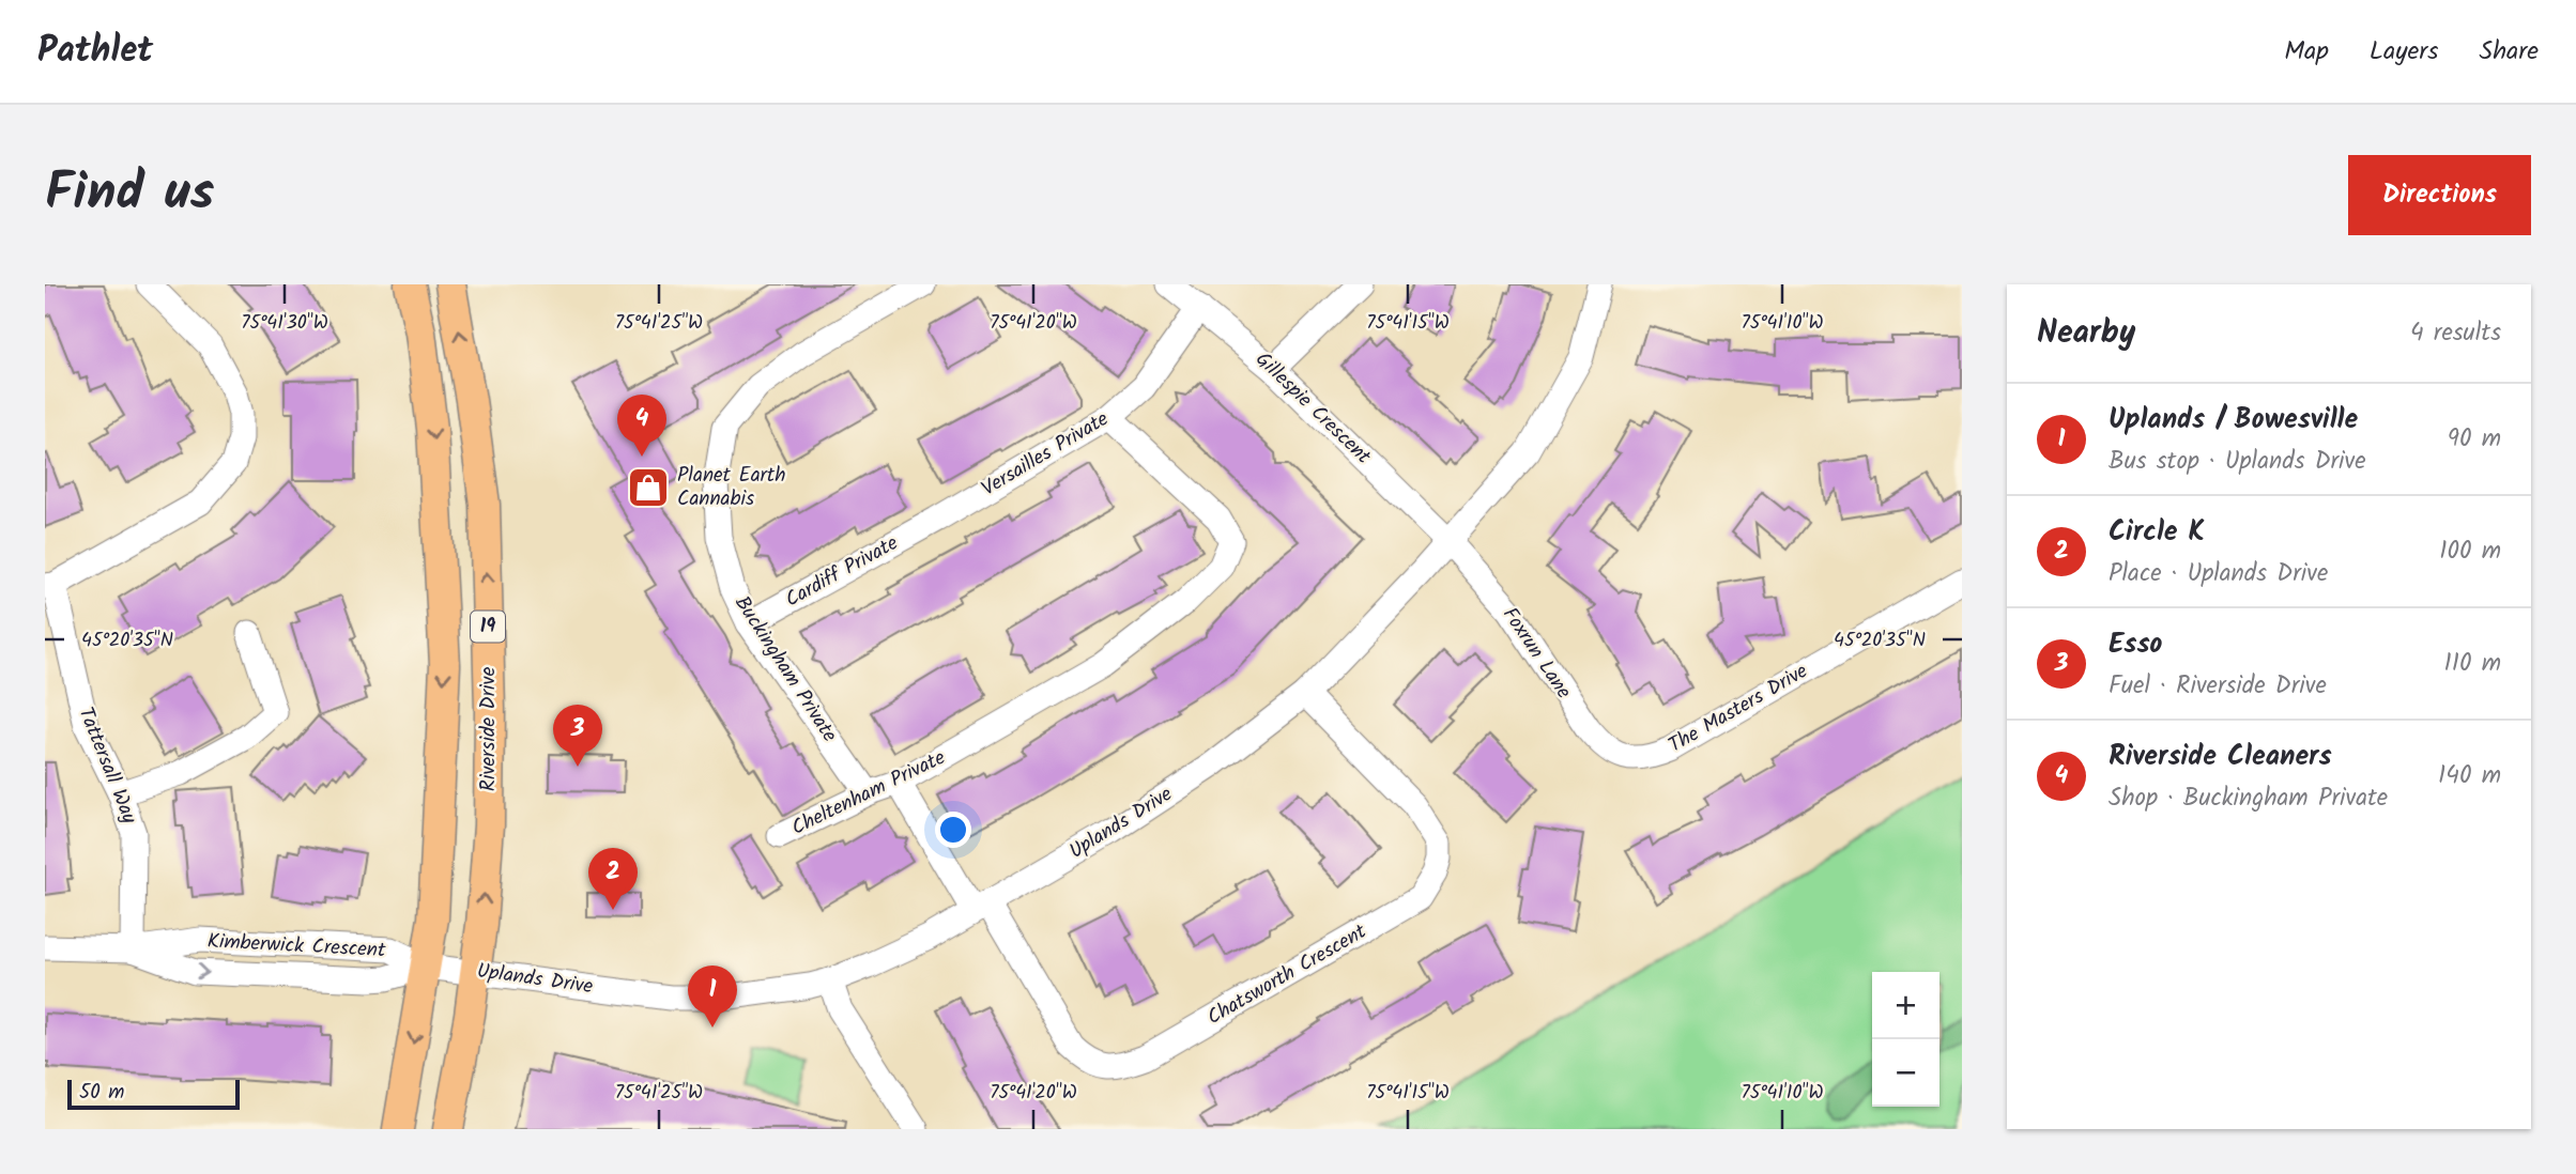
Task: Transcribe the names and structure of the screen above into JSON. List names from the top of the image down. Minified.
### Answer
{"streets":{"main road":["19","Riverside Drive"],"street":["Gillespie Crescent","Versailles Private","Cardiff Private","Foxrun Lane","Buckingham Private","The Masters Drive","Tattersall Way","Cheltenham Private","Uplands Drive","Kimberwick Crescent","Chatsworth Crescent"]},"crossings":[["Gillespie Crescent","Versailles Private"],["Gillespie Crescent","Foxrun Lane"],["Gillespie Crescent","Uplands Drive"],["Versailles Private","Cardiff Private"],["Versailles Private","Cheltenham Private"],["Cardiff Private","Buckingham Private"],["19","Uplands Drive"],["19","Kimberwick Crescent"],["Foxrun Lane","The Masters Drive"],["Foxrun Lane","Uplands Drive"],["Buckingham Private","Cheltenham Private"],["Riverside Drive","Uplands Drive"],["Tattersall Way","Kimberwick Crescent"],["Uplands Drive","Kimberwick Crescent"],["Uplands Drive","Chatsworth Crescent"]],"places":{"shop":["Planet Earth Cannabis"]},"scale_bar":"50 m","page":{"header":"Pathlet","nav":["Map","Layers","Share"],"title":"Find us","buttons":"Directions","heading":["Nearby","4 results"],"list":[{"mark":"1","name":"Uplands / Bowesville","note":"Bus stop · Uplands Drive","value":"90 m"},{"mark":"2","name":"Circle K","note":"Place · Uplands Drive","value":"100 m"},{"mark":"3","name":"Esso","note":"Fuel · Riverside Drive","value":"110 m"},{"mark":"4","name":"Riverside Cleaners","note":"Shop · Buckingham Private","value":"140 m"}],"pins":["4","3","2","1"],"map_buttons":["+","−"],"scale":"50 m"},"coordinates":["75°41'30\"W","75°41'25\"W","75°41'20\"W","75°41'15\"W","75°41'10\"W","45°20'35\"N"]}
